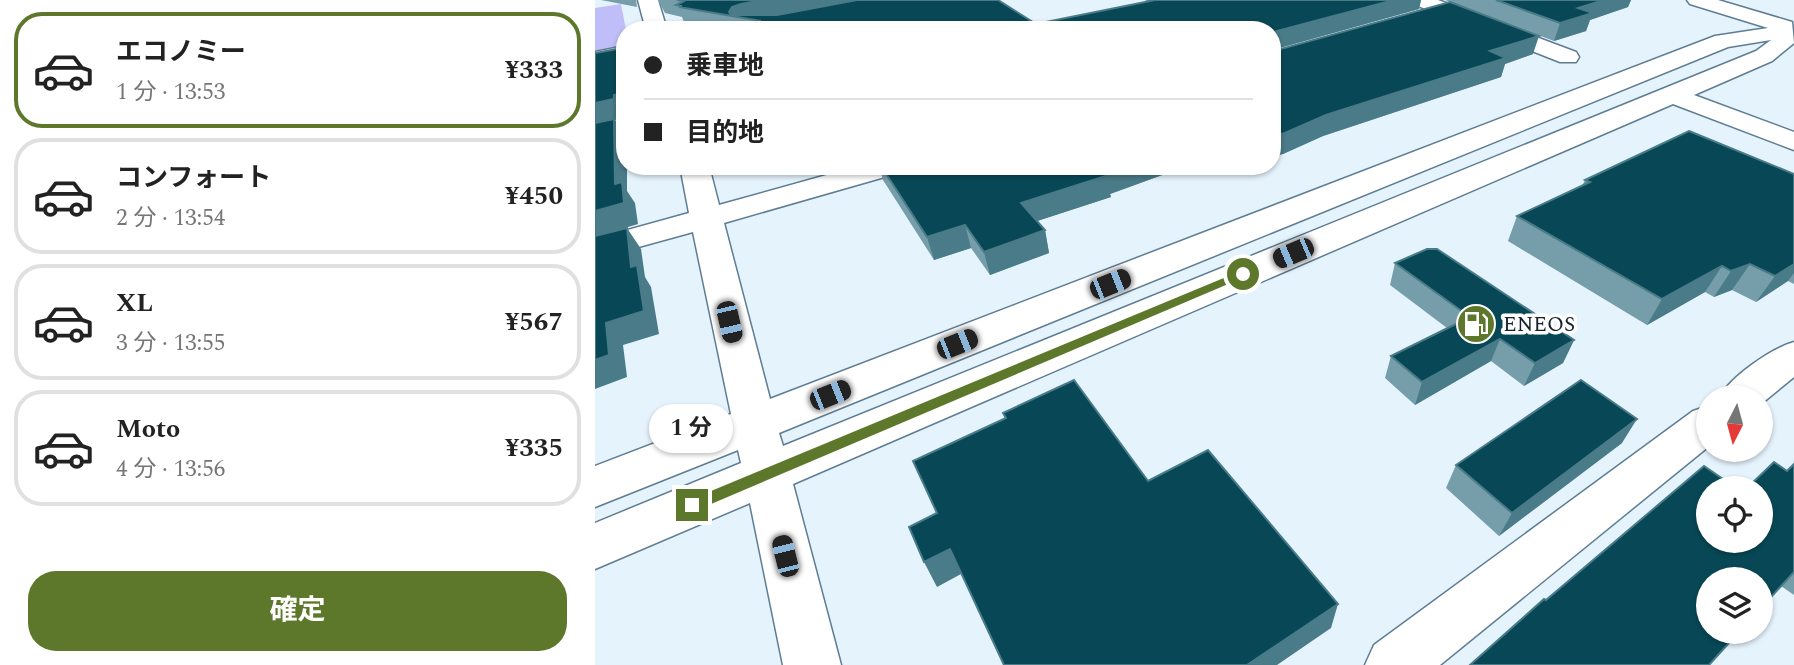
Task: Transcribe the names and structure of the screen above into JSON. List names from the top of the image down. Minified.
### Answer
{"places":{"fuel station":["ENEOS"]},"north":"bottom","page":{"list":[{"name":"エコノミー","note":"1 分 · 13:53","value":"¥333"},{"name":"コンフォート","note":"2 分 · 13:54","value":"¥450"},{"name":"XL","note":"3 分 · 13:55","value":"¥567"},{"name":"Moto","note":"4 分 · 13:56","value":"¥335"}],"banner":["乗車地","目的地"],"bubble":"1 分","buttons":"確定"}}
